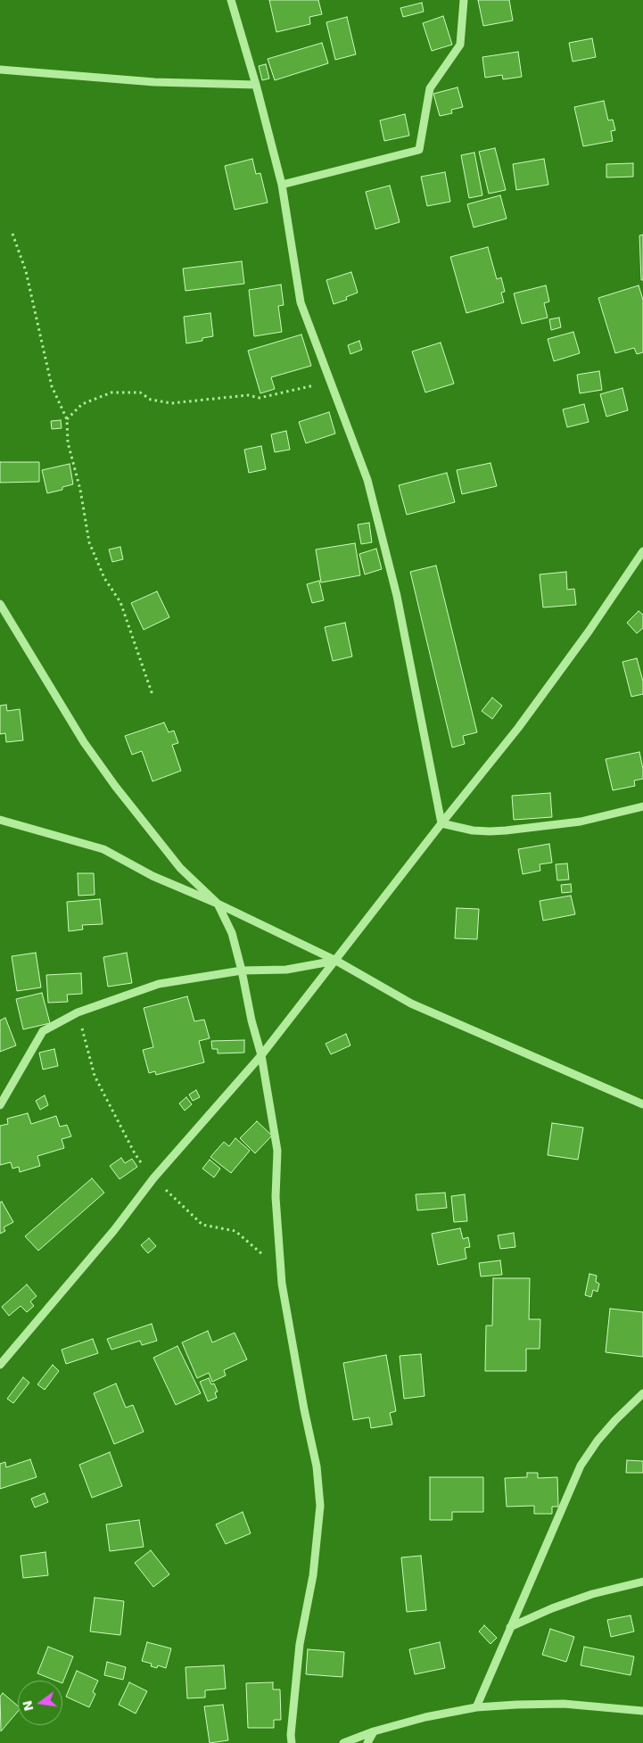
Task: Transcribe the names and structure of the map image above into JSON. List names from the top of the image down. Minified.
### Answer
{"north":"left"}
